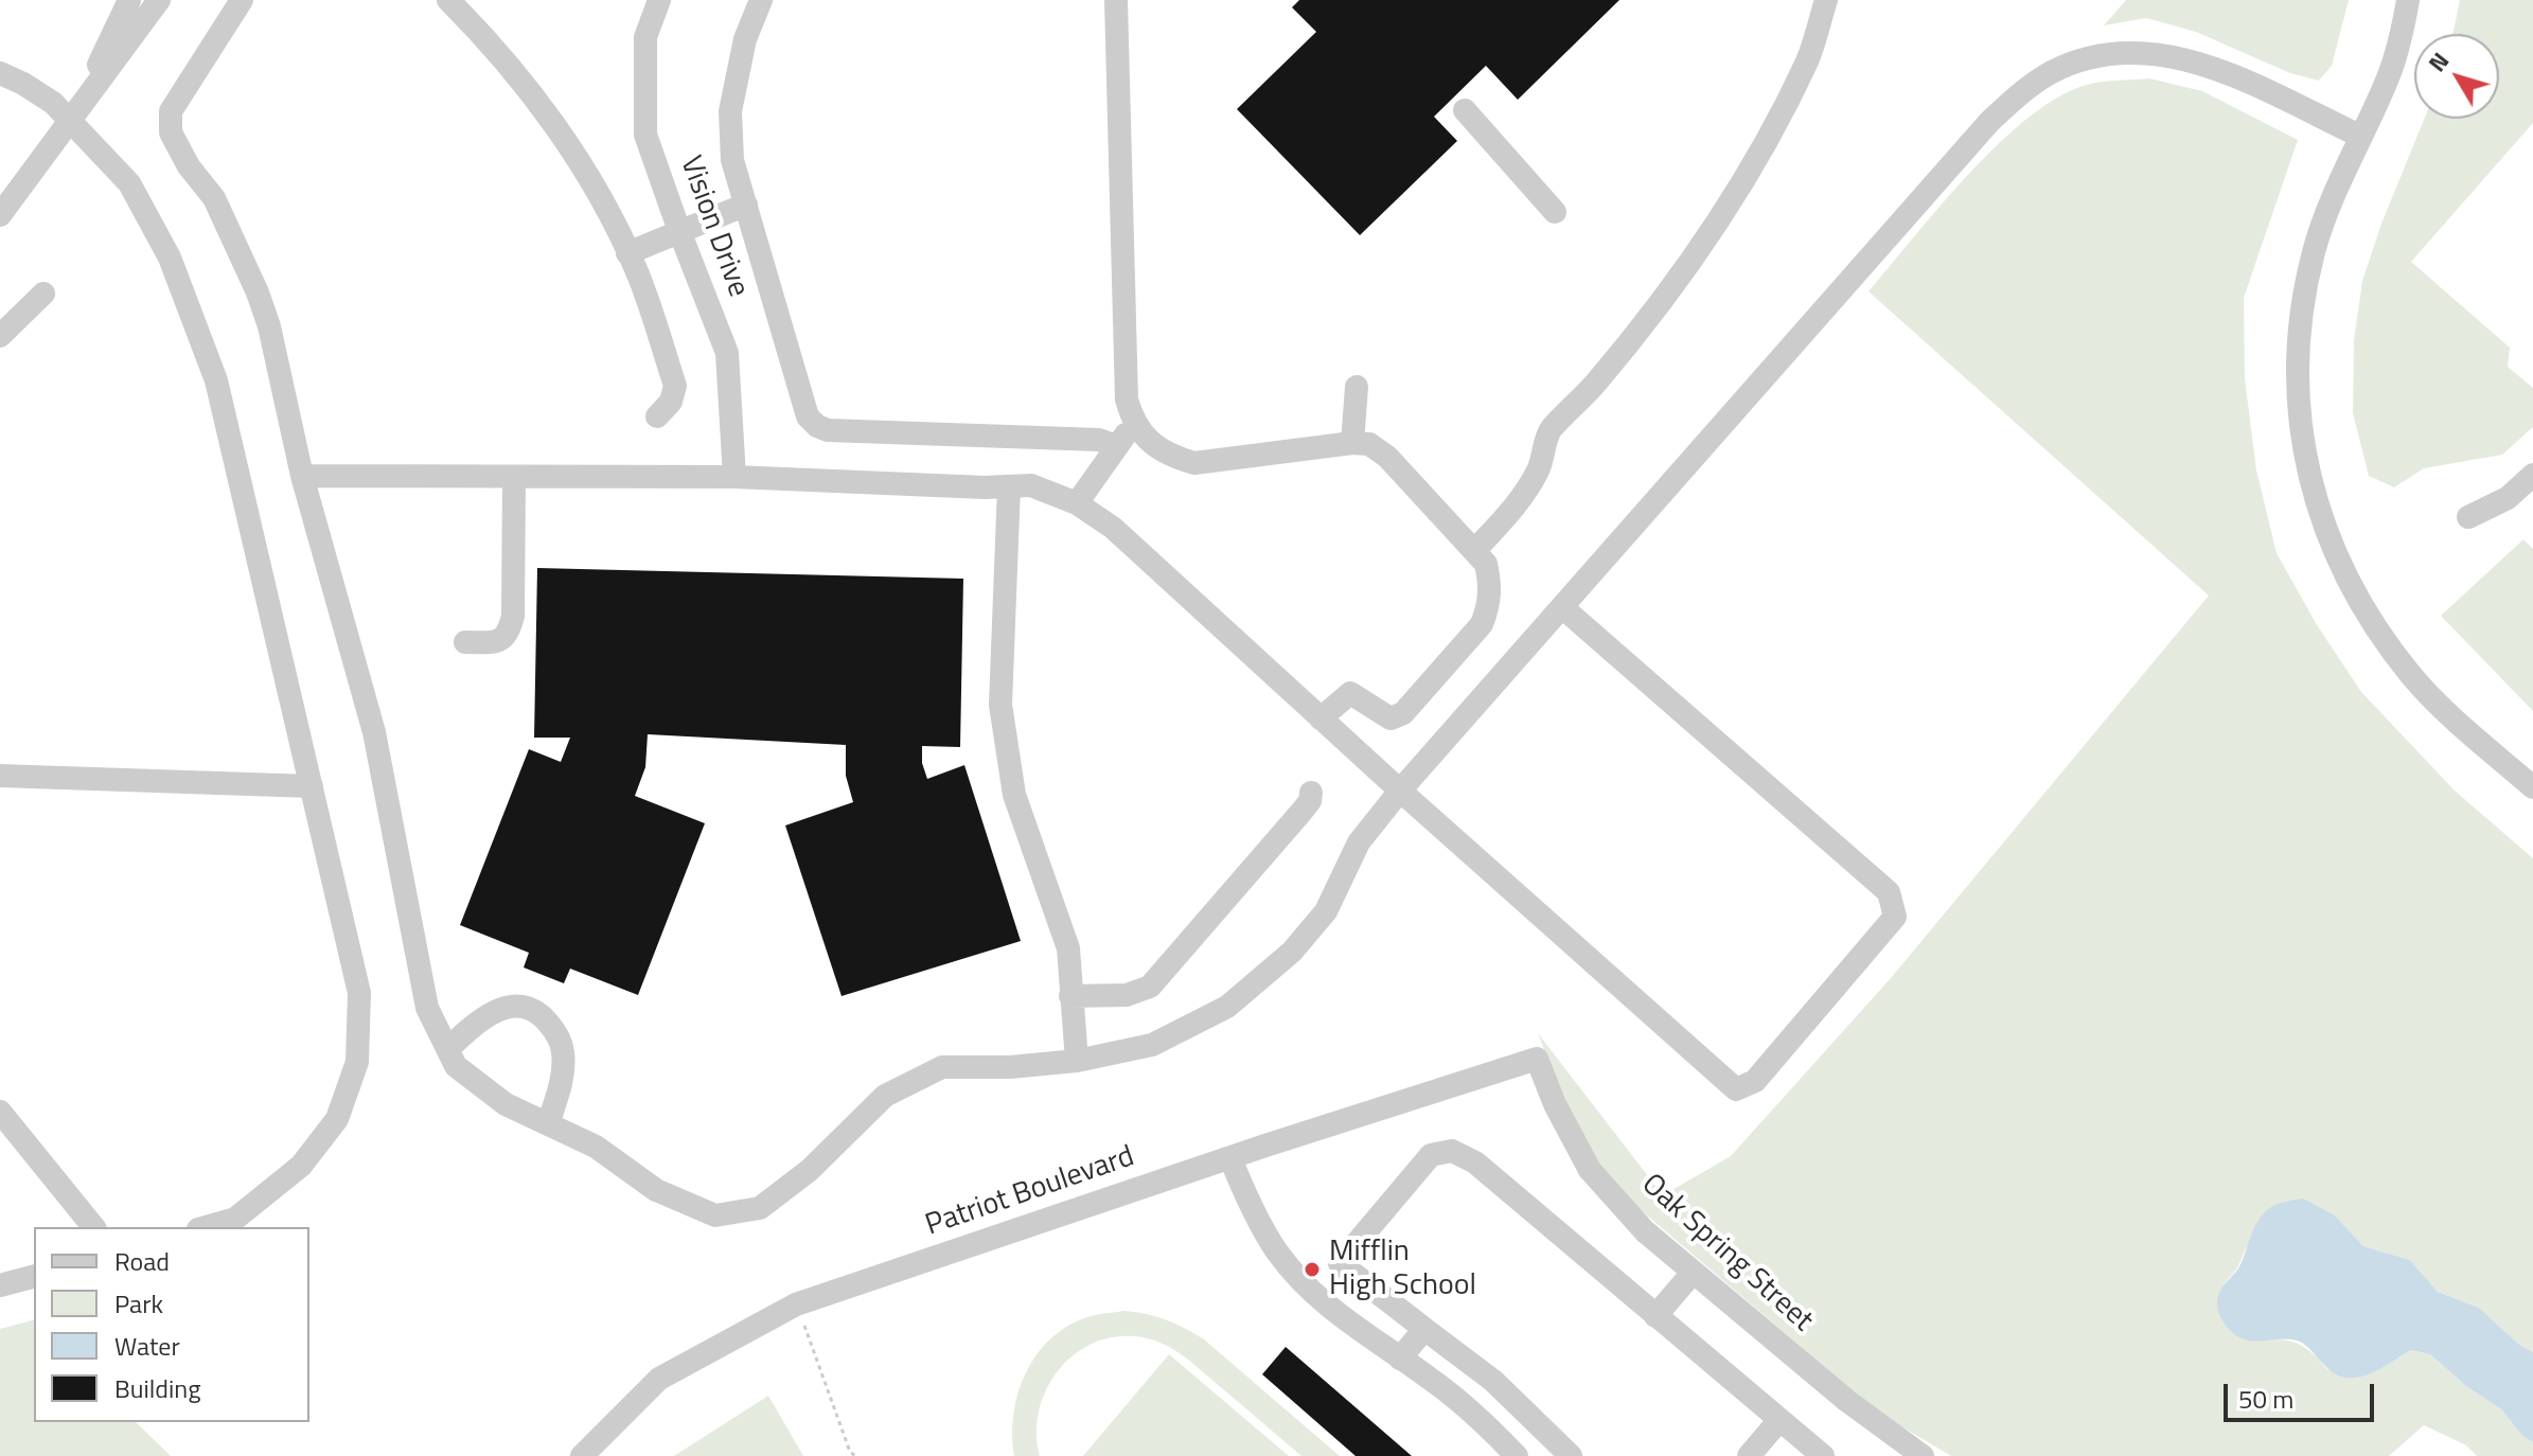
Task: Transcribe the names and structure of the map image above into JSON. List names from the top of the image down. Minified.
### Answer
{"streets":{"street":["Vision Drive","Patriot Boulevard","Oak Spring Street"]},"crossings":[["Patriot Boulevard","Oak Spring Street"]],"places":["Mifflin High School"],"legend":["Road","Park","Water","Building"],"scale_bar":"50 m","north":"top left"}
